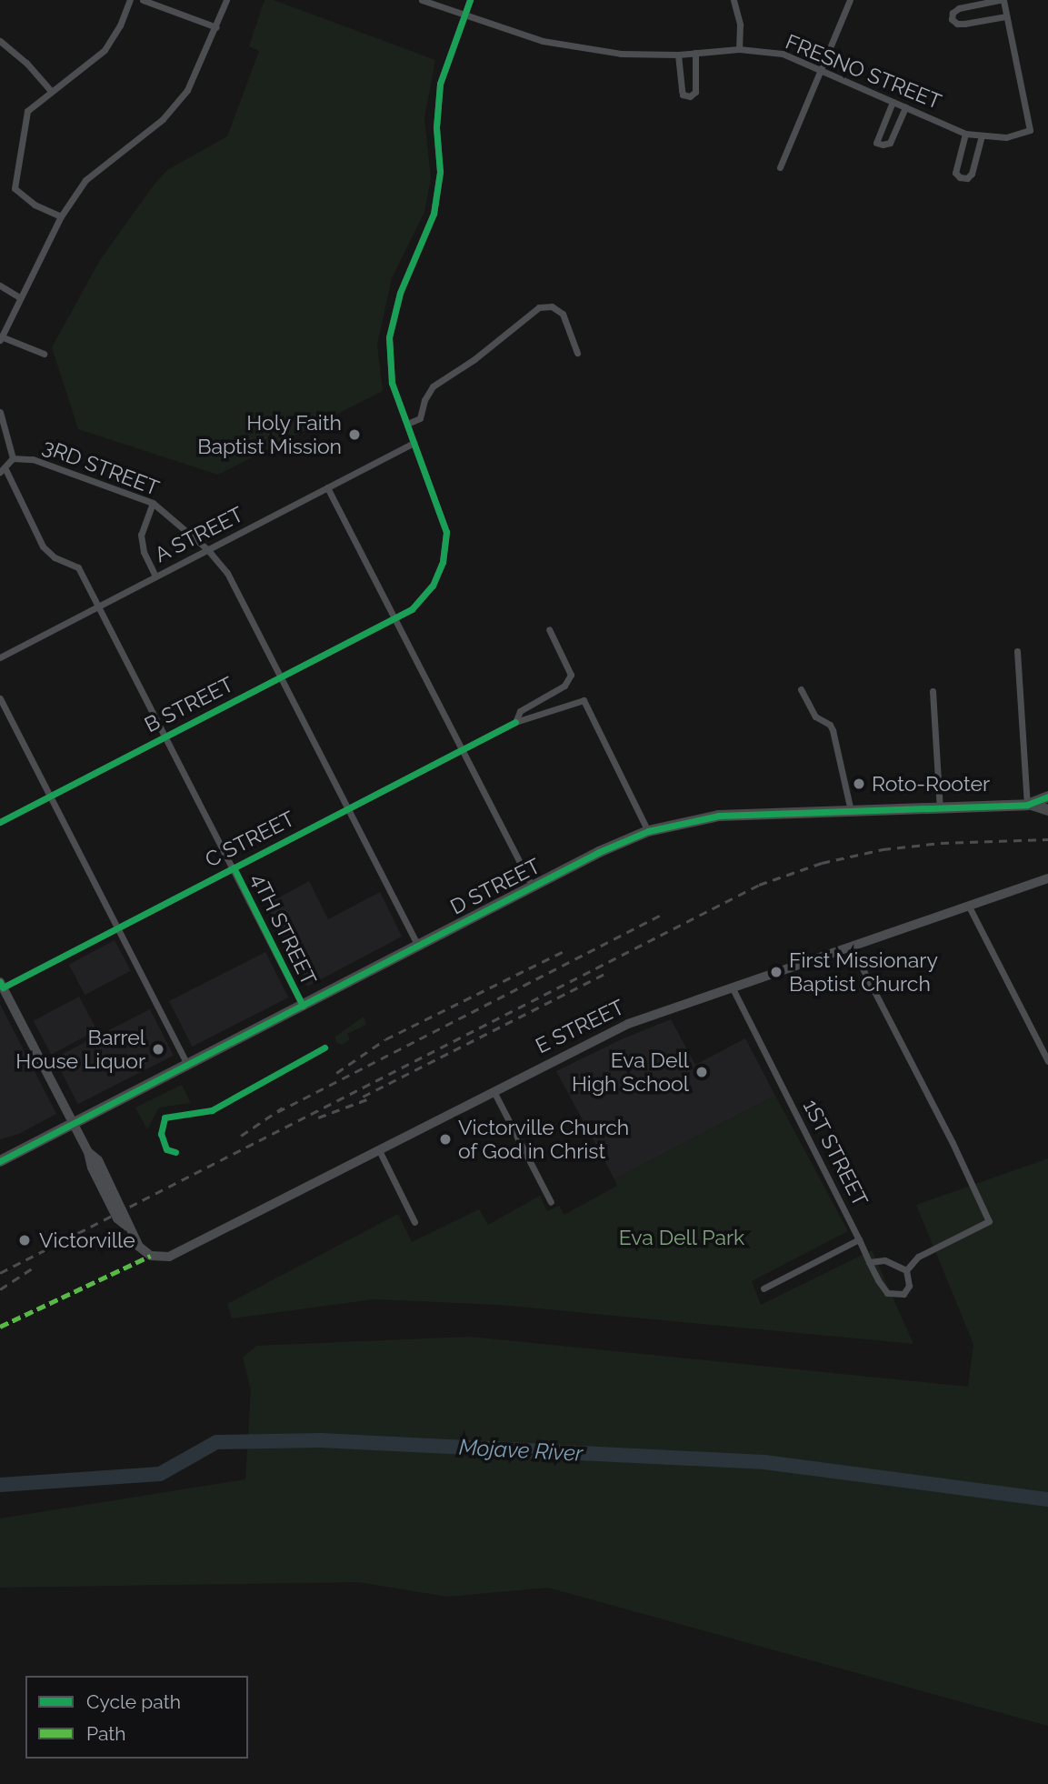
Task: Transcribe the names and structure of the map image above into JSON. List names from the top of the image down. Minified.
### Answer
{"streets":{"main road":["D STREET"],"street":["FRESNO STREET","3RD STREET","A STREET","B STREET","C STREET","4TH STREET","E STREET","1ST STREET"]},"crossings":[["FRESNO STREET","B STREET"],["3RD STREET","A STREET"],["3RD STREET","B STREET"],["3RD STREET","C STREET"],["3RD STREET","D STREET"],["A STREET","B STREET"],["A STREET","4TH STREET"],["B STREET","4TH STREET"],["C STREET","4TH STREET"],["D STREET","4TH STREET"],["D STREET","E STREET"],["E STREET","1ST STREET"]],"water":["Mojave River"],"parks":["Eva Dell Park"],"places":["Holy Faith Baptist Mission","Roto-Rooter","First Missionary Baptist Church","Barrel House Liquor","Eva Dell High School","Victorville Church of God in Christ","Victorville"],"legend":["Cycle path","Path"]}
